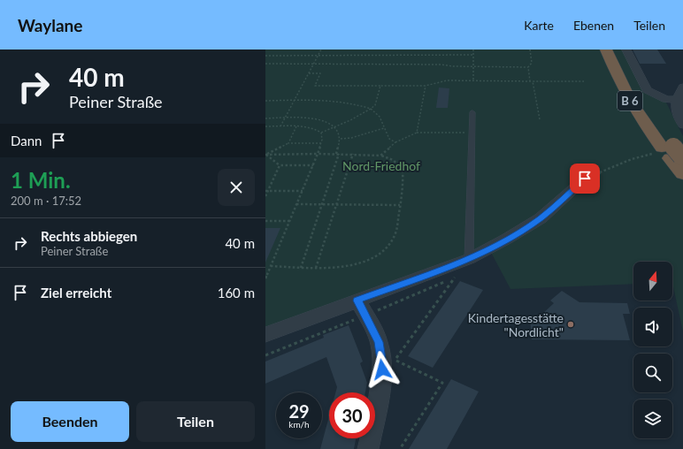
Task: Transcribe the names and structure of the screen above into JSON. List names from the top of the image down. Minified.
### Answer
{"streets":{"highway":["B 6"]},"parks":["Nord-Friedhof"],"places":["Kindertagesstätte \"Nordlicht\""],"north":"top","page":{"header":"Waylane","nav":["Karte","Ebenen","Teilen"],"turn":["40 m","Peiner Straße"],"then":"Dann","heading":["1 Min.","200 m · 17:52"],"list":[{"name":"Rechts abbiegen","note":"Peiner Straße","value":"40 m"},{"name":"Ziel erreicht","value":"160 m"}],"speed":"29 km/h","limit":"30","buttons":["Beenden","Teilen"]}}
